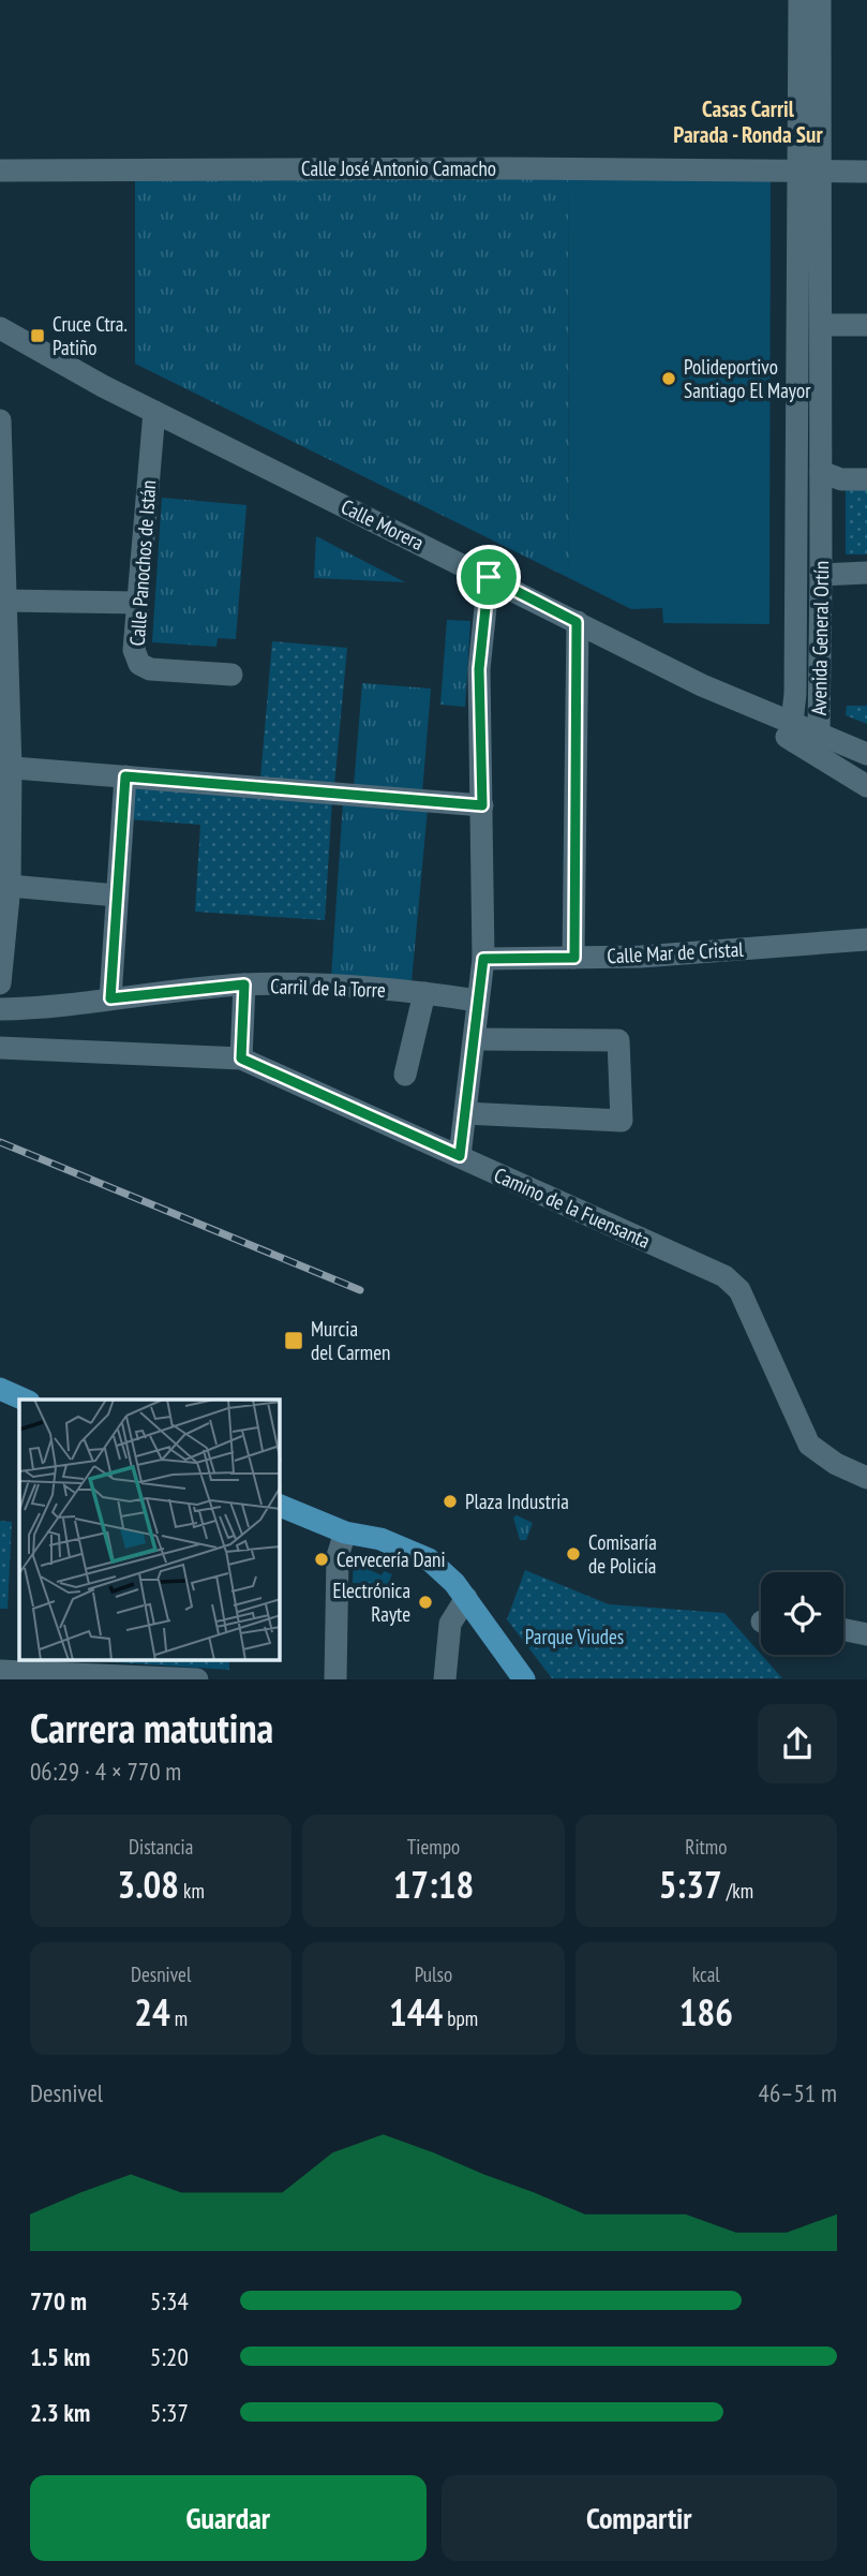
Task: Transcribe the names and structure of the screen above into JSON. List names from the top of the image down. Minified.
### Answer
{"streets":{"street":["Calle José Antonio Camacho","Calle Morera","Calle Panochos de Istán","Avenida General Ortín","Calle Mar de Cristal","Carril de la Torre","Camino de la Fuensanta"]},"crossings":[["Calle José Antonio Camacho","Avenida General Ortín"],["Calle Morera","Calle Panochos de Istán"],["Calle Morera","Avenida General Ortín"]],"districts":["Casas Carril Parada - Ronda Sur"],"parks":["Parque Viudes"],"places":{"transit":["Cruce Ctra. Patiño","Murcia del Carmen"],"other":["Polideportivo Santiago El Mayor","Plaza Industria","Comisaría de Policía","Cervecería Dani","Electrónica Rayte"]},"page":{"heading":["Carrera matutina","06:29 · 4 × 770 m"],"stats":[["Distancia","3.08 km"],["Tiempo","17:18"],["Ritmo","5:37 /km"],["Desnivel","24 m"],["Pulso","144 bpm"],["kcal","186"]],"chart":["Desnivel","46–51 m"],"list":[{"name":"770 m","note":"5:34"},{"name":"1.5 km","note":"5:20"},{"name":"2.3 km","note":"5:37"}],"buttons":["Guardar","Compartir"]}}
